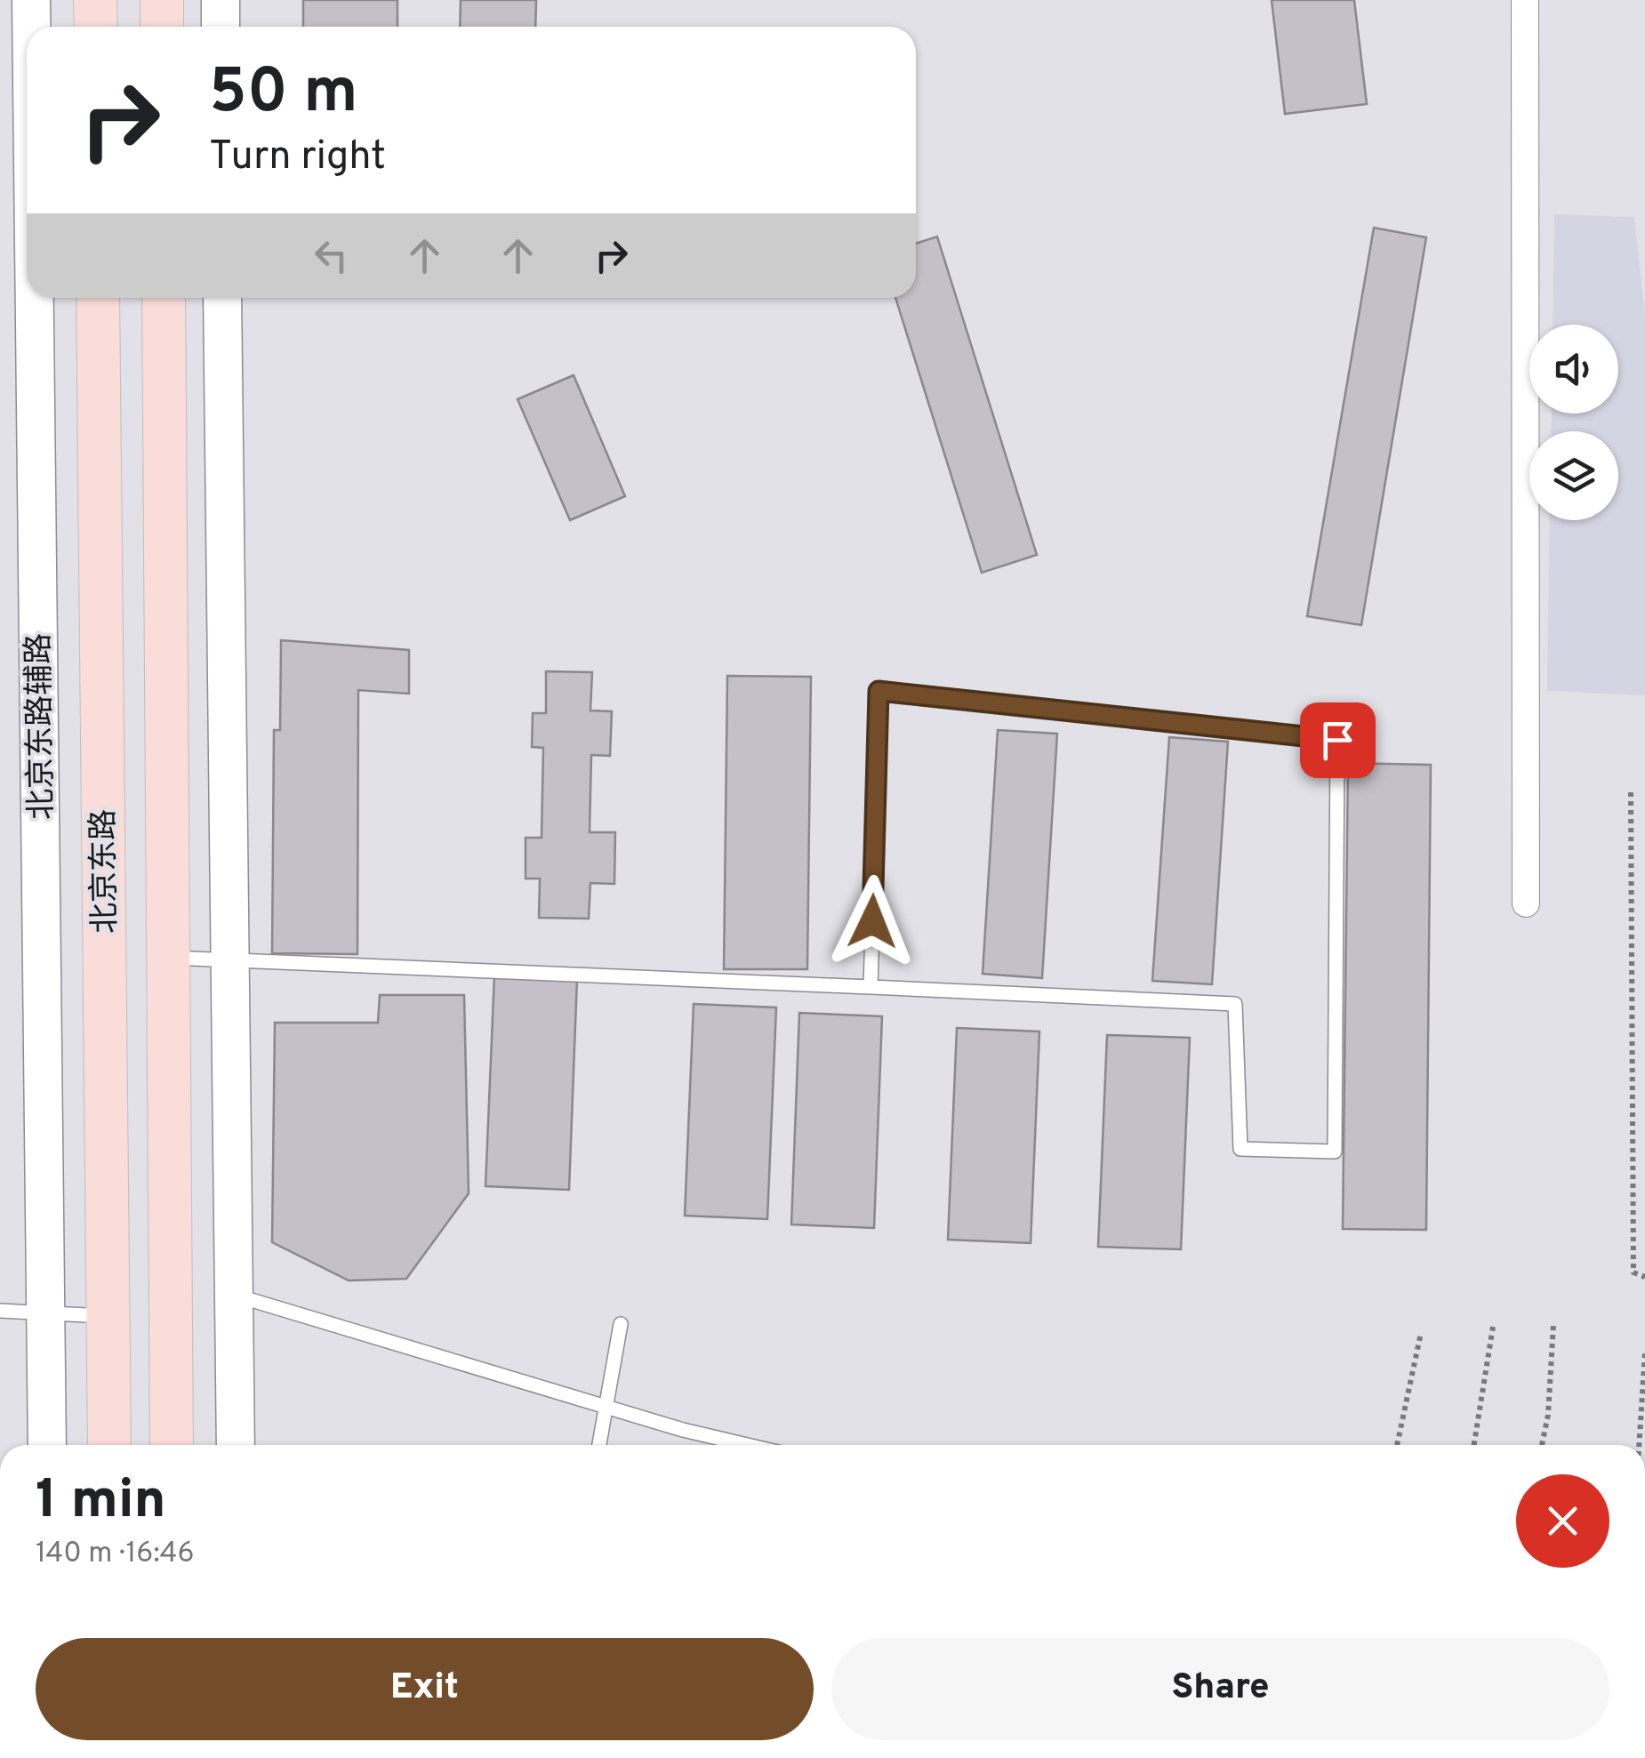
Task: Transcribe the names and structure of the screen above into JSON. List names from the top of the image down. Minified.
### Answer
{"streets":{"main road":["北京东路辅路","北京东路"]},"page":{"turn":["50 m","Turn right"],"heading":["1 min","140 m · 16:46"],"buttons":["Exit","Share"]}}
